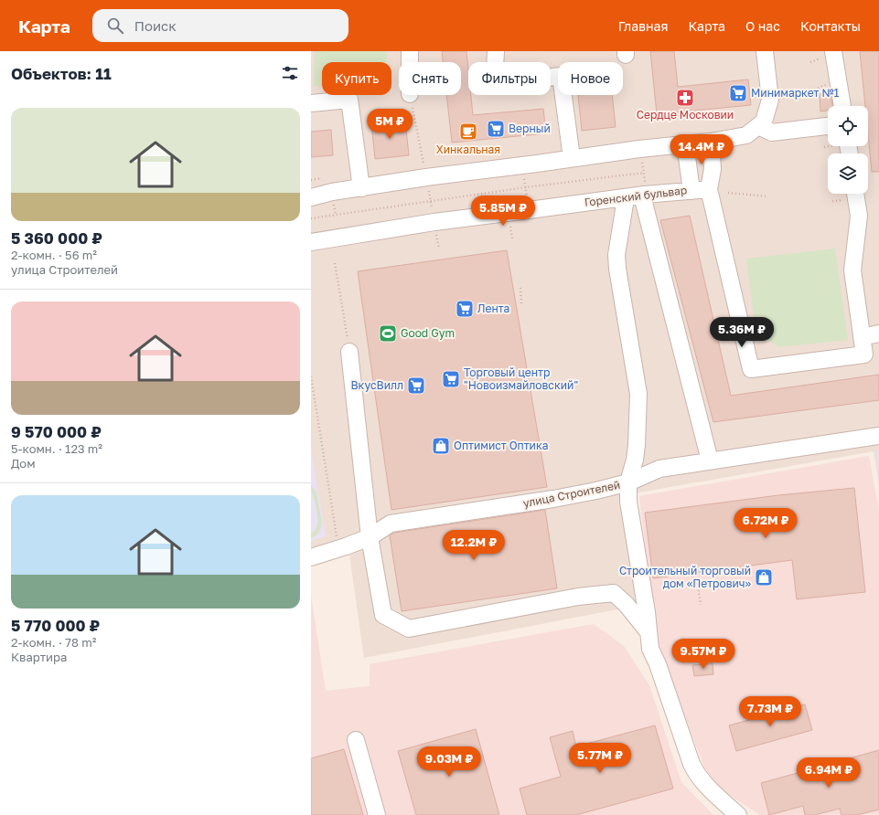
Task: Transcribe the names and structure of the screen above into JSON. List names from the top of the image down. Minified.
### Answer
{"streets":{"street":["Горенский бульвар","улица Строителей"]},"places":{"supermarket":["Минимаркет №1","Верный","Лента","Торговый центр \"Новоизмайловский\"","ВкусВилл"],"pharmacy":["Сердце Московии"],"cafe":["Хинкальная"],"sports":["Good Gym"],"shop":["Оптимист Оптика","Строительный торговый дом «Петрович»"]},"page":{"header":"Карта","search":"Поиск","nav":["Главная","Карта","О нас","Контакты"],"heading":"Объектов: 11","chip":["Купить","Снять","Фильтры","Новое"],"list":[{"name":"5 360 000 ₽","note":"2-комн. · 56 m² · улица Строителей"},{"name":"9 570 000 ₽","note":"5-комн. · 123 m² · Дом"},{"name":"5 770 000 ₽","note":"2-комн. · 78 m² · Квартира"}],"price":["5M ₽","14.4M ₽","5.85M ₽","5.36M ₽","6.72M ₽","12.2M ₽","9.57M ₽","7.73M ₽","5.77M ₽","9.03M ₽","6.94M ₽"]}}
